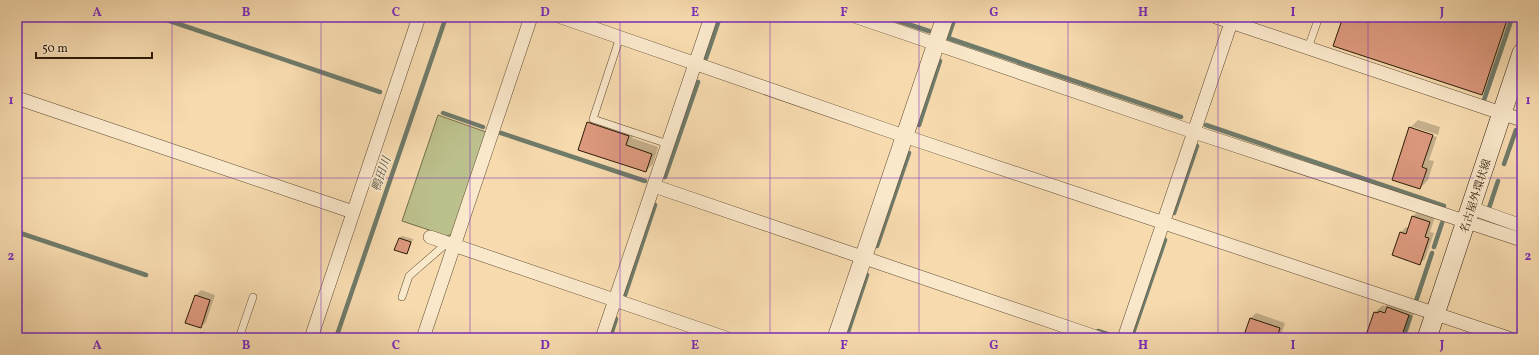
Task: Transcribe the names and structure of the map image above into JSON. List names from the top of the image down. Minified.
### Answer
{"streets":{"main road":["名古屋外環状線"]},"water":["鴨田川"],"scale_bar":"50 m","grid":{"columns":["A","B","C","D","E","F","G","H","I","J"],"rows":["1","2"]}}
